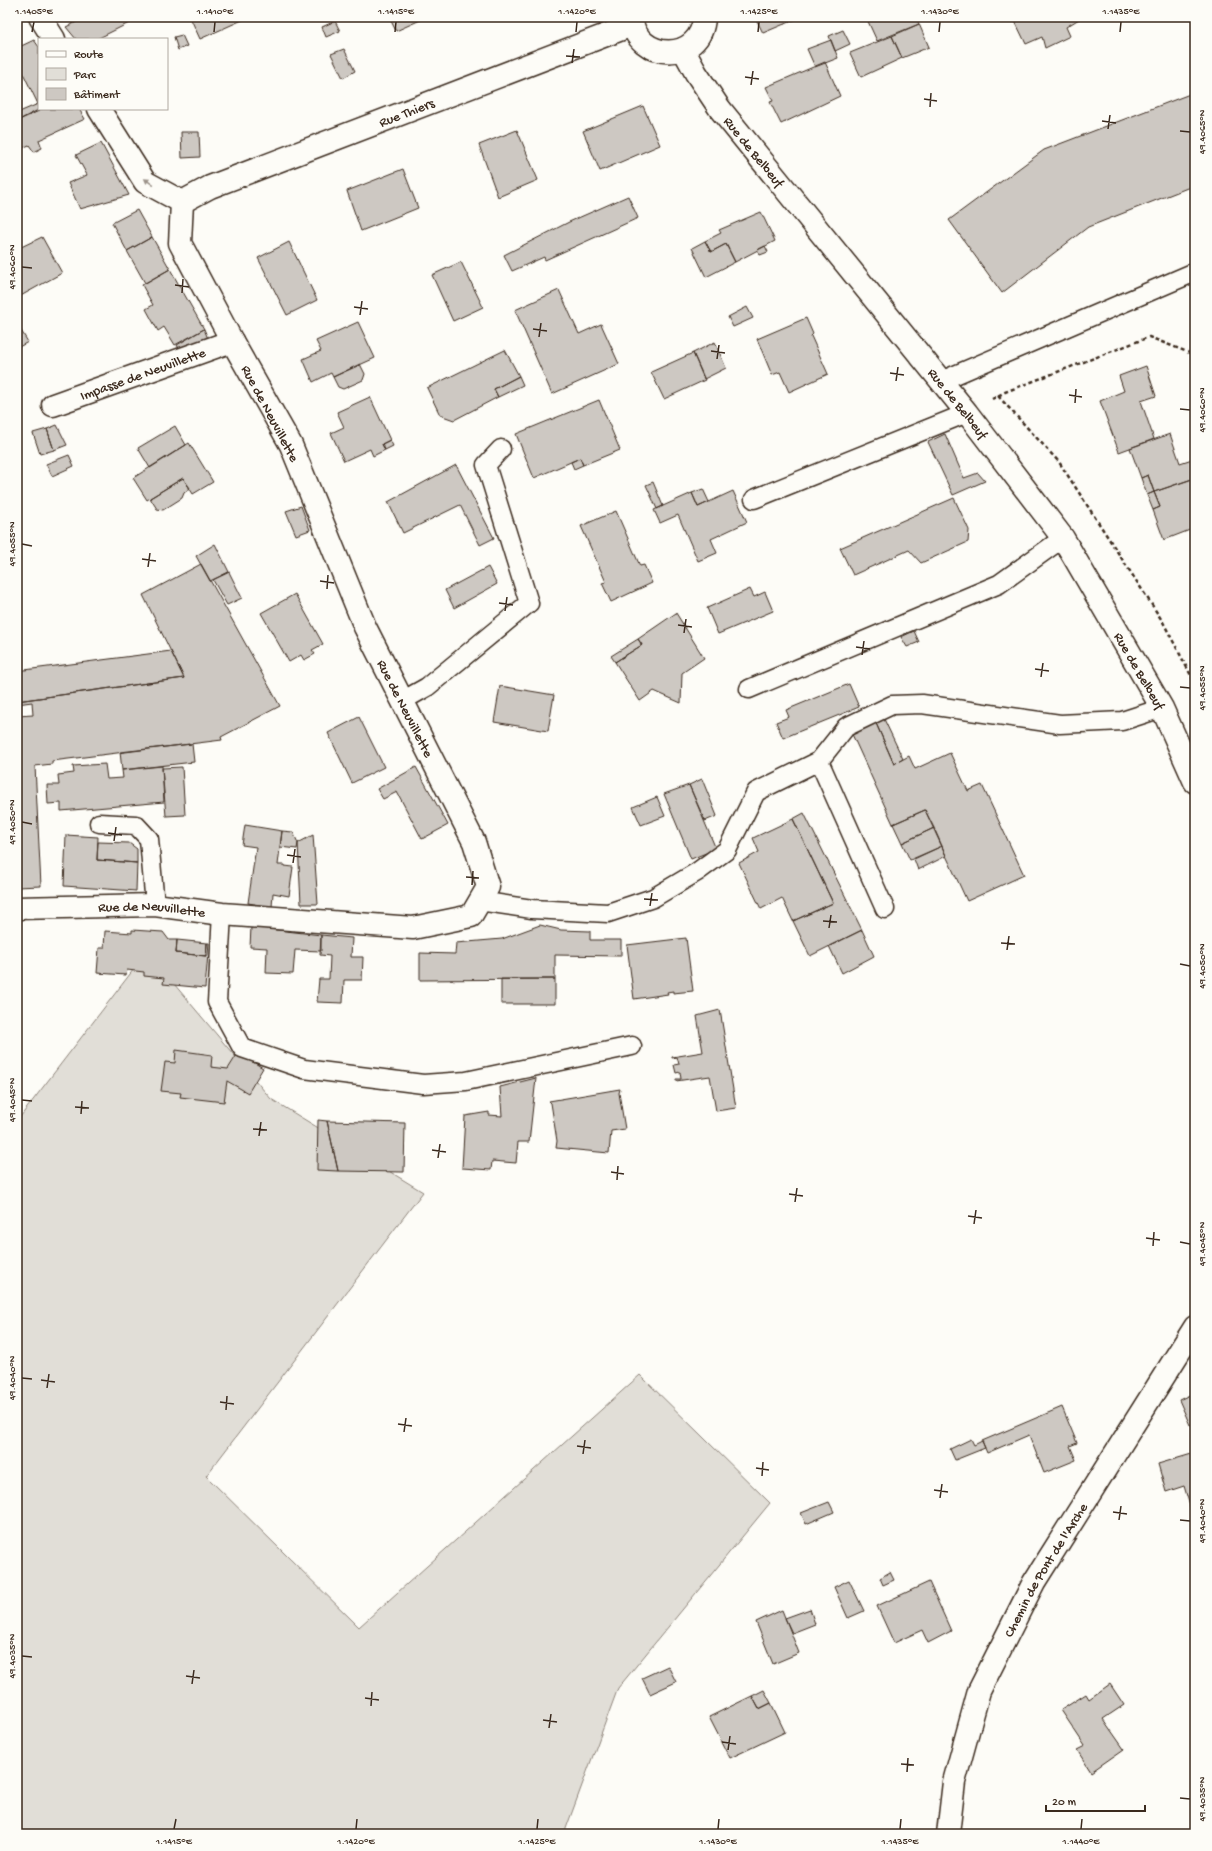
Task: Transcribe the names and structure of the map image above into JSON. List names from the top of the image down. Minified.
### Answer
{"streets":{"street":["Rue Thiers","Rue de Belbeuf","Impasse de Neuvillette","Rue de Neuvillette","Chemin de Pont de l'Arche"]},"crossings":[["Rue Thiers","Rue de Neuvillette"],["Impasse de Neuvillette","Rue de Neuvillette"]],"legend":["Route","Parc","Bâtiment"],"scale_bar":"20 m","coordinates":["1.1405°E","1.1410°E","1.1415°E","1.1420°E","1.1425°E","1.1430°E","1.1435°E","49.4065°N","49.4060°N","49.4055°N","49.4050°N","49.4045°N","49.4040°N","49.4035°N","1.1440°E"]}
